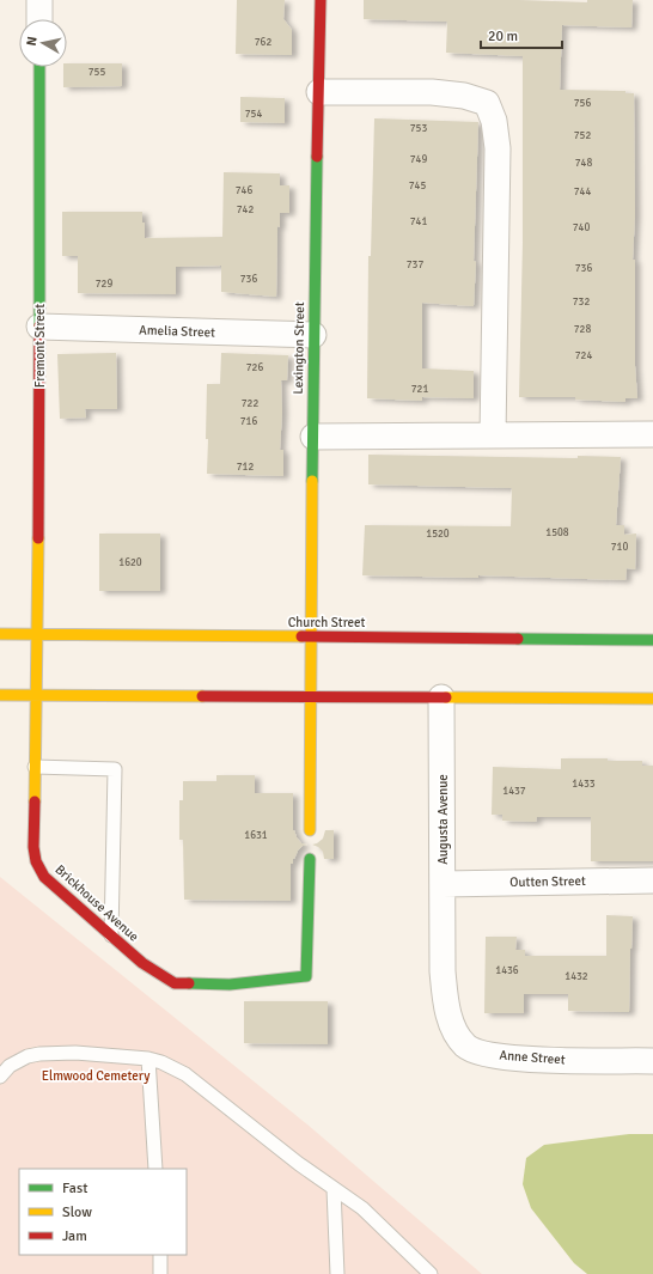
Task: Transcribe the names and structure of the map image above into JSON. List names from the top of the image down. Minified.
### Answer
{"streets":{"street":["Amelia Street","Fremont Street","Lexington Street","Church Street","Augusta Avenue","Outten Street","Brickhouse Avenue","Anne Street"]},"crossings":[["Amelia Street","Fremont Street"],["Amelia Street","Lexington Street"],["Fremont Street","Church Street"],["Fremont Street","Brickhouse Avenue"],["Lexington Street","Church Street"],["Church Street","Brickhouse Avenue"],["Augusta Avenue","Outten Street"],["Augusta Avenue","Anne Street"]],"parks":["Elmwood Cemetery"],"house_numbers":["762","755","756","754","753","752","749","748","745","746","744","742","741","740","737","736","736","729","732","728","724","726","721","722","716","712","1508","1520","710","1620","1433","1437","1631","1436","1432"],"legend":["Fast","Slow","Jam"],"scale_bar":"20 m","north":"left"}
